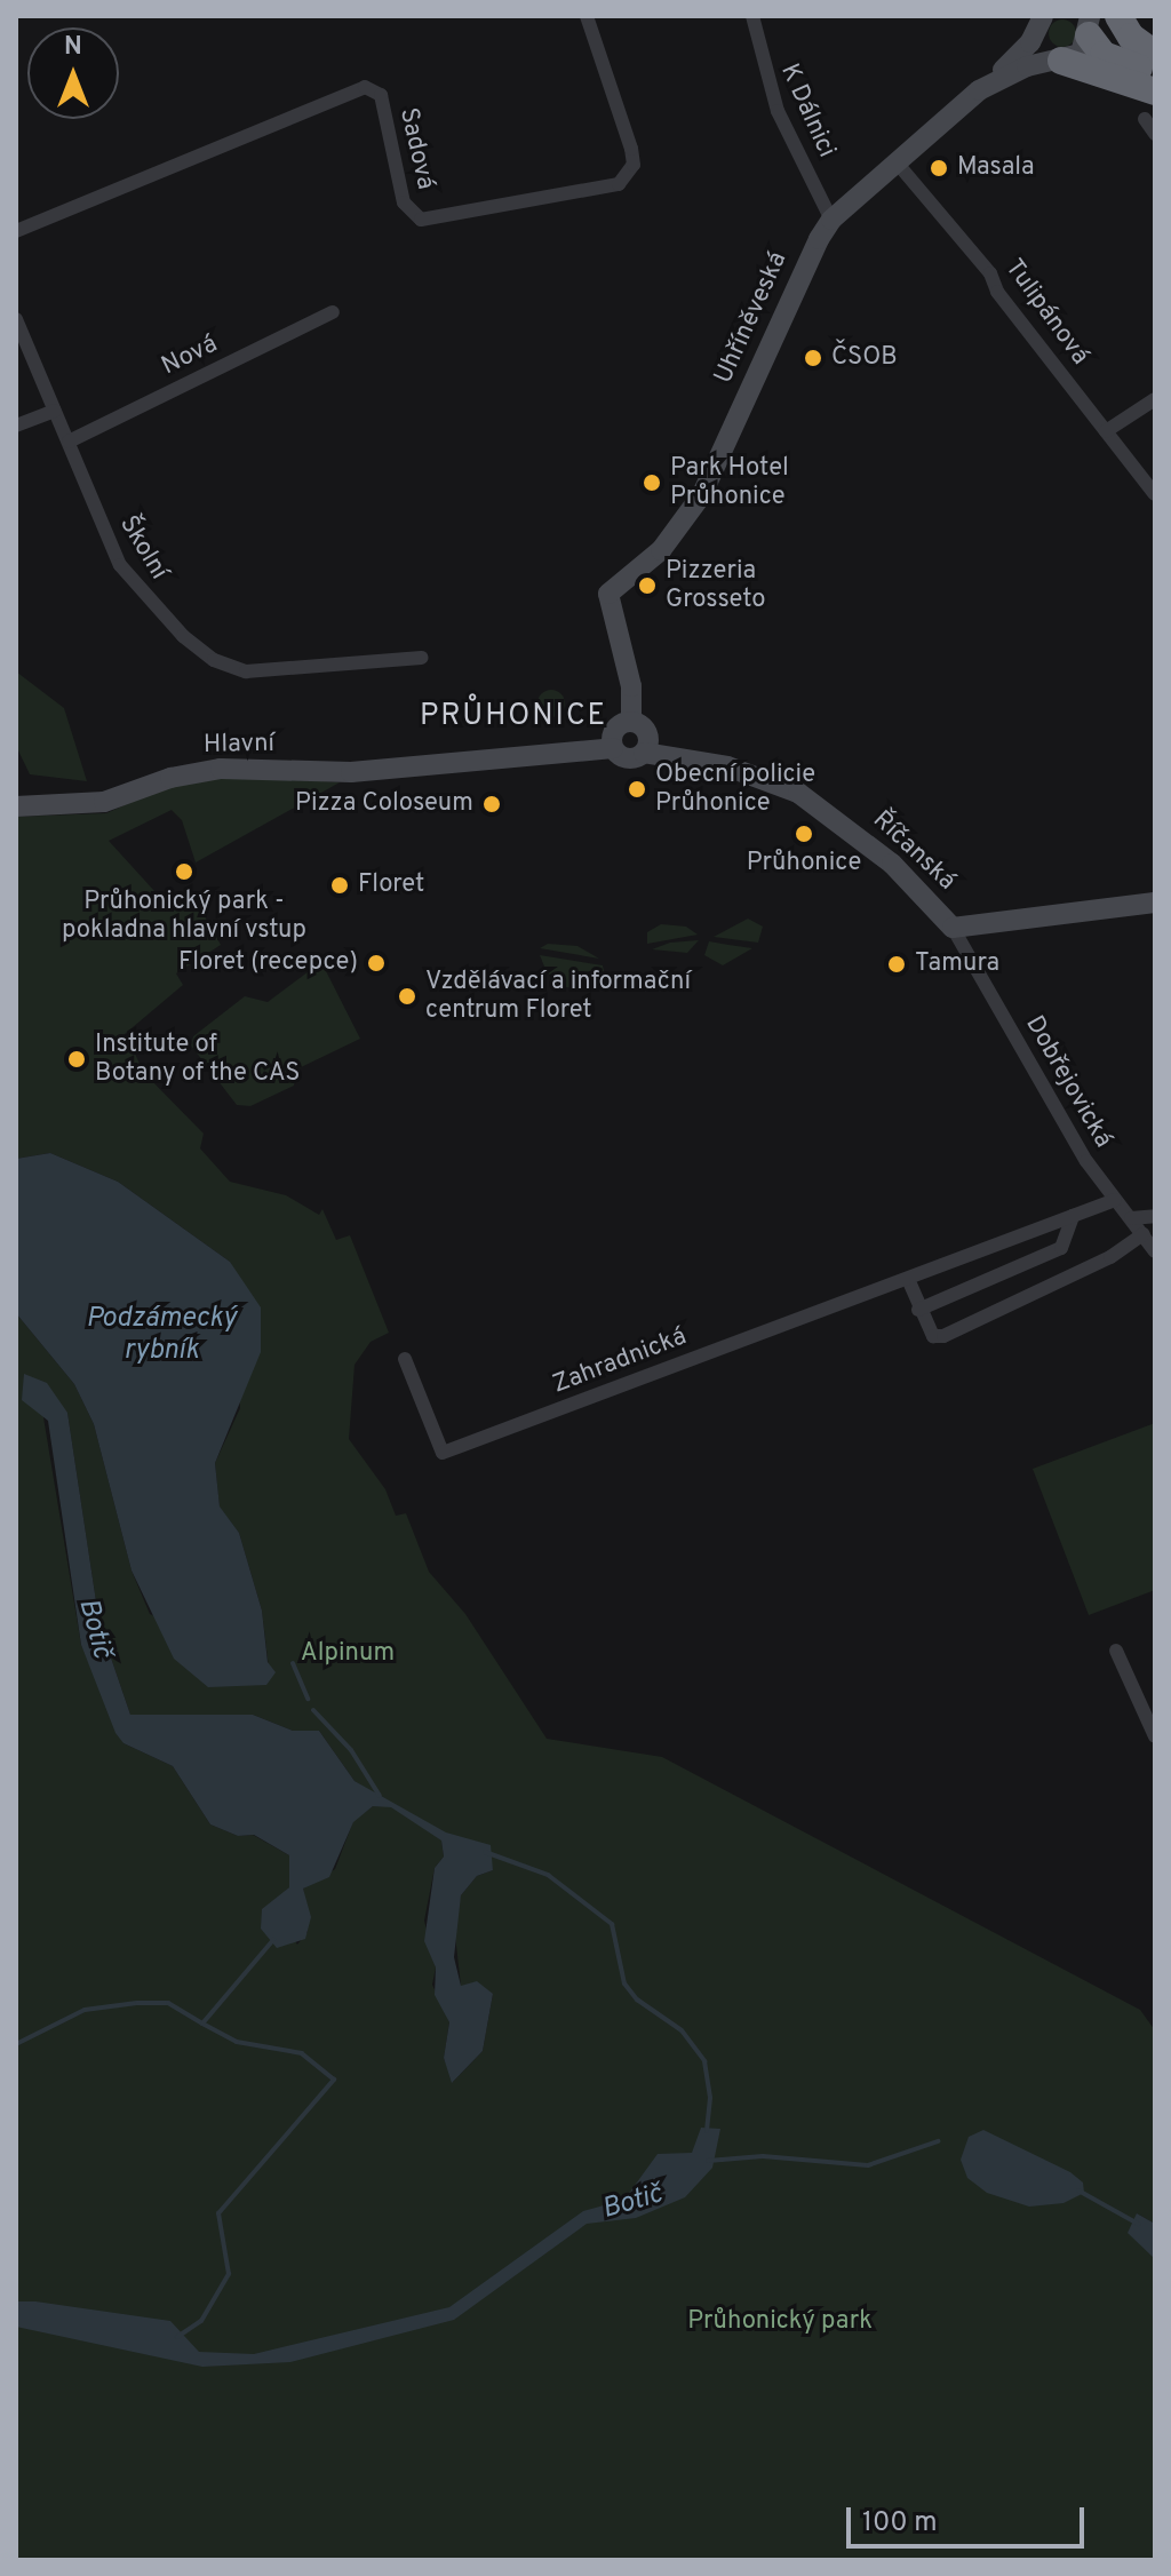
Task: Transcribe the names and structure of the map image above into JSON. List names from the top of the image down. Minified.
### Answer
{"streets":{"street":["K Dálnici","Sadová","Tulipánová","Uhříněveská","Nová","Školní","Hlavní","Říčanská","Dobřejovická","Zahradnická"]},"crossings":[["K Dálnici","Uhříněveská"],["Tulipánová","Uhříněveská"],["Uhříněveská","Hlavní"],["Uhříněveská","Říčanská"],["Nová","Školní"],["Hlavní","Říčanská"],["Říčanská","Dobřejovická"],["Dobřejovická","Zahradnická"]],"districts":["PRŮHONICE"],"water":["Podzámecký rybník","Botič"],"parks":["Alpinum","Průhonický park"],"places":["Masala","ČSOB","Park Hotel Průhonice","Pizzeria Grosseto","Obecní policie Průhonice","Pizza Coloseum","Průhonice","Průhonický park - pokladna hlavní vstup","Floret","Floret (recepce)","Tamura","Vzdělávací a informační centrum Floret","Institute of Botany of the CAS"],"scale_bar":"100 m","north":"top"}
